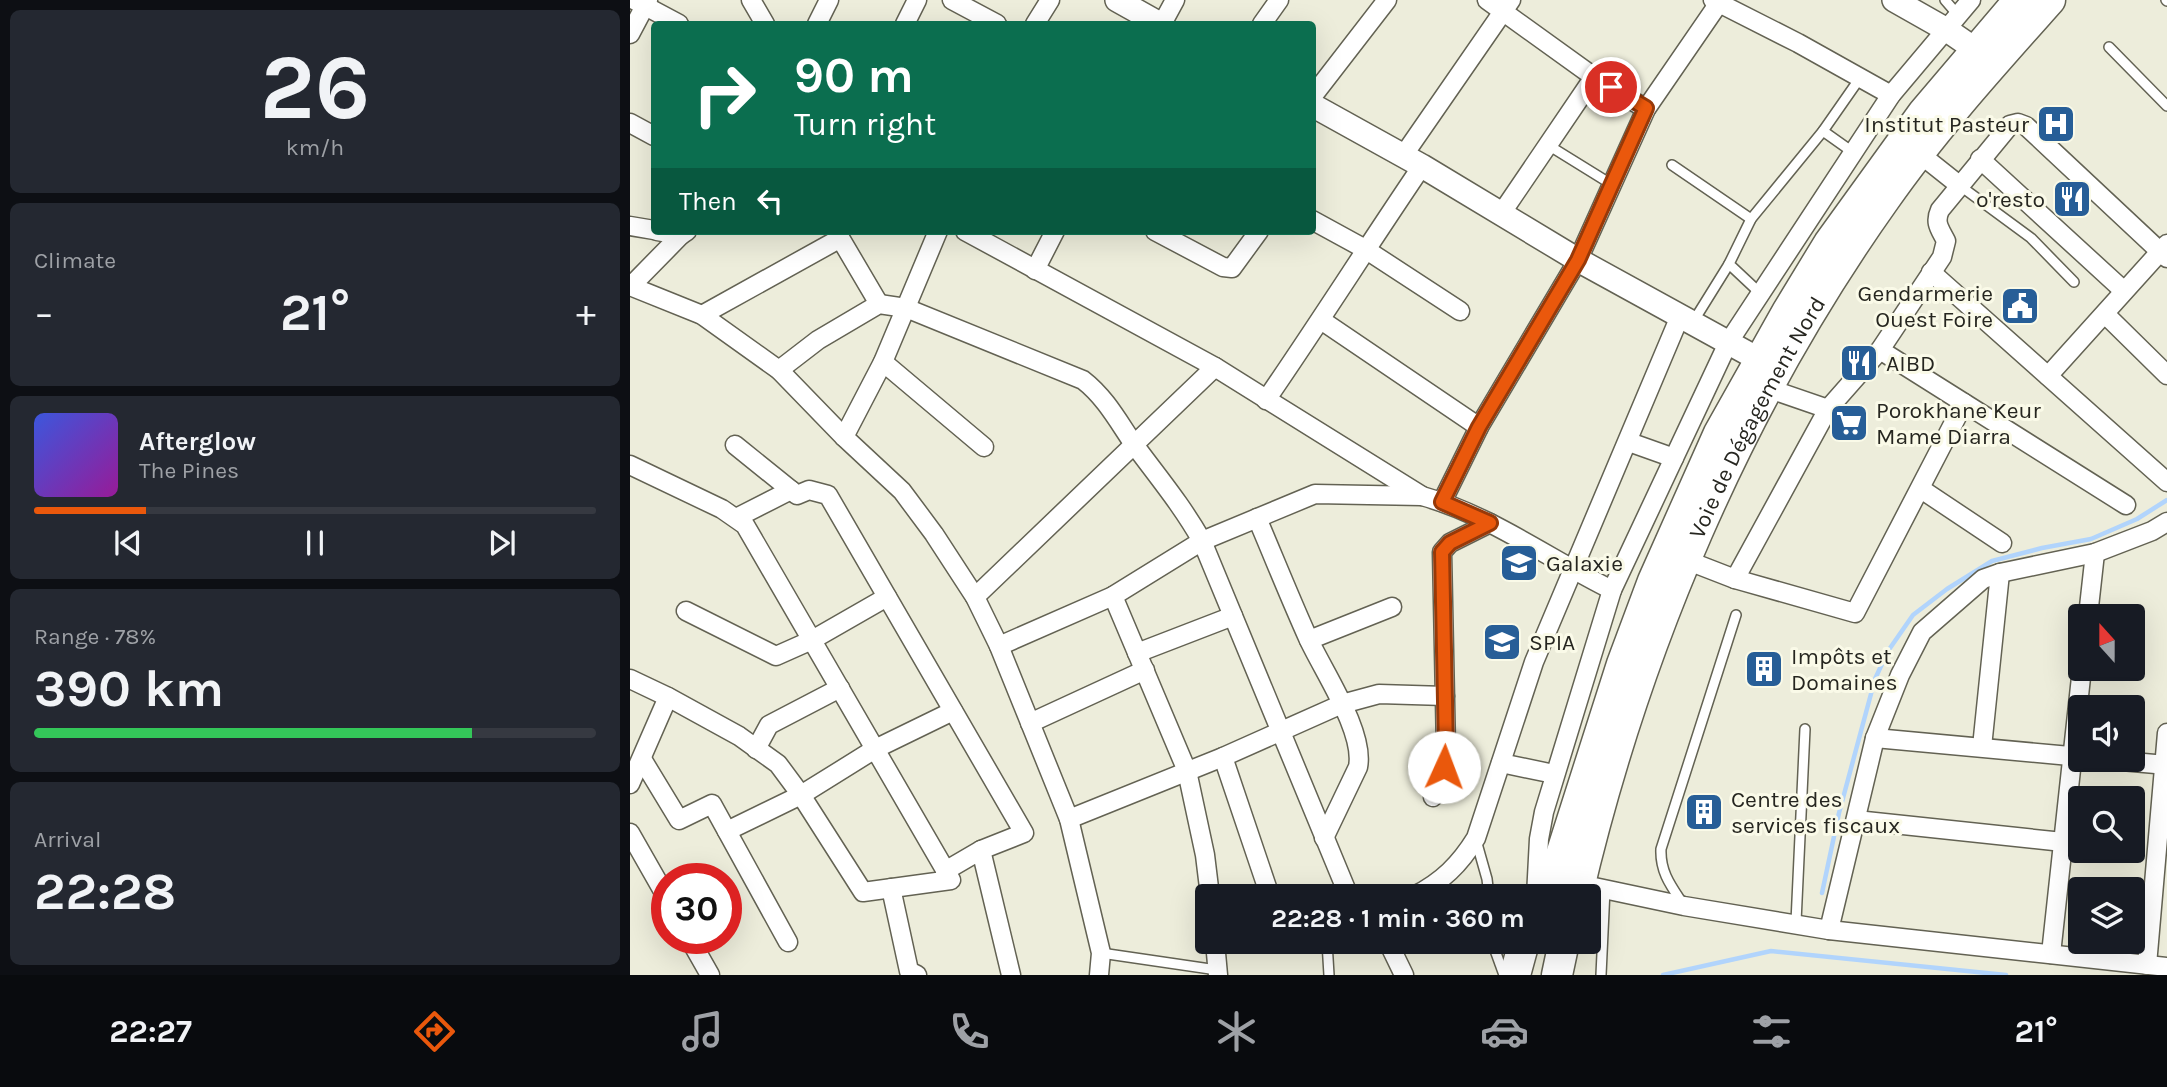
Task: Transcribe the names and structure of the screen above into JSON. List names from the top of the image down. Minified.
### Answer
{"streets":{"highway":["Voie de Dégagement Nord"]},"places":{"hospital":["Institut Pasteur"],"restaurant":["o'resto","AIBD"],"public building":["Gendarmerie Ouest Foire"],"supermarket":["Porokhane Keur Mame Diarra"],"school or university":["Galaxie","SPIA"],"building":["Impôts et Domaines","Centre des services fiscaux"]},"north":"top","page":{"tile":[["26","km/h"],"Climate",["Range · 78%","390 km"],["Arrival","22:28"]],"turn":["90 m","Turn right"],"then":"Then","heat":["−","21°","+"],"song":["Afterglow","The Pines"],"limit":"30","trip":"22:28 · 1 min · 360 m","tabs":["22:27","21°"]}}
